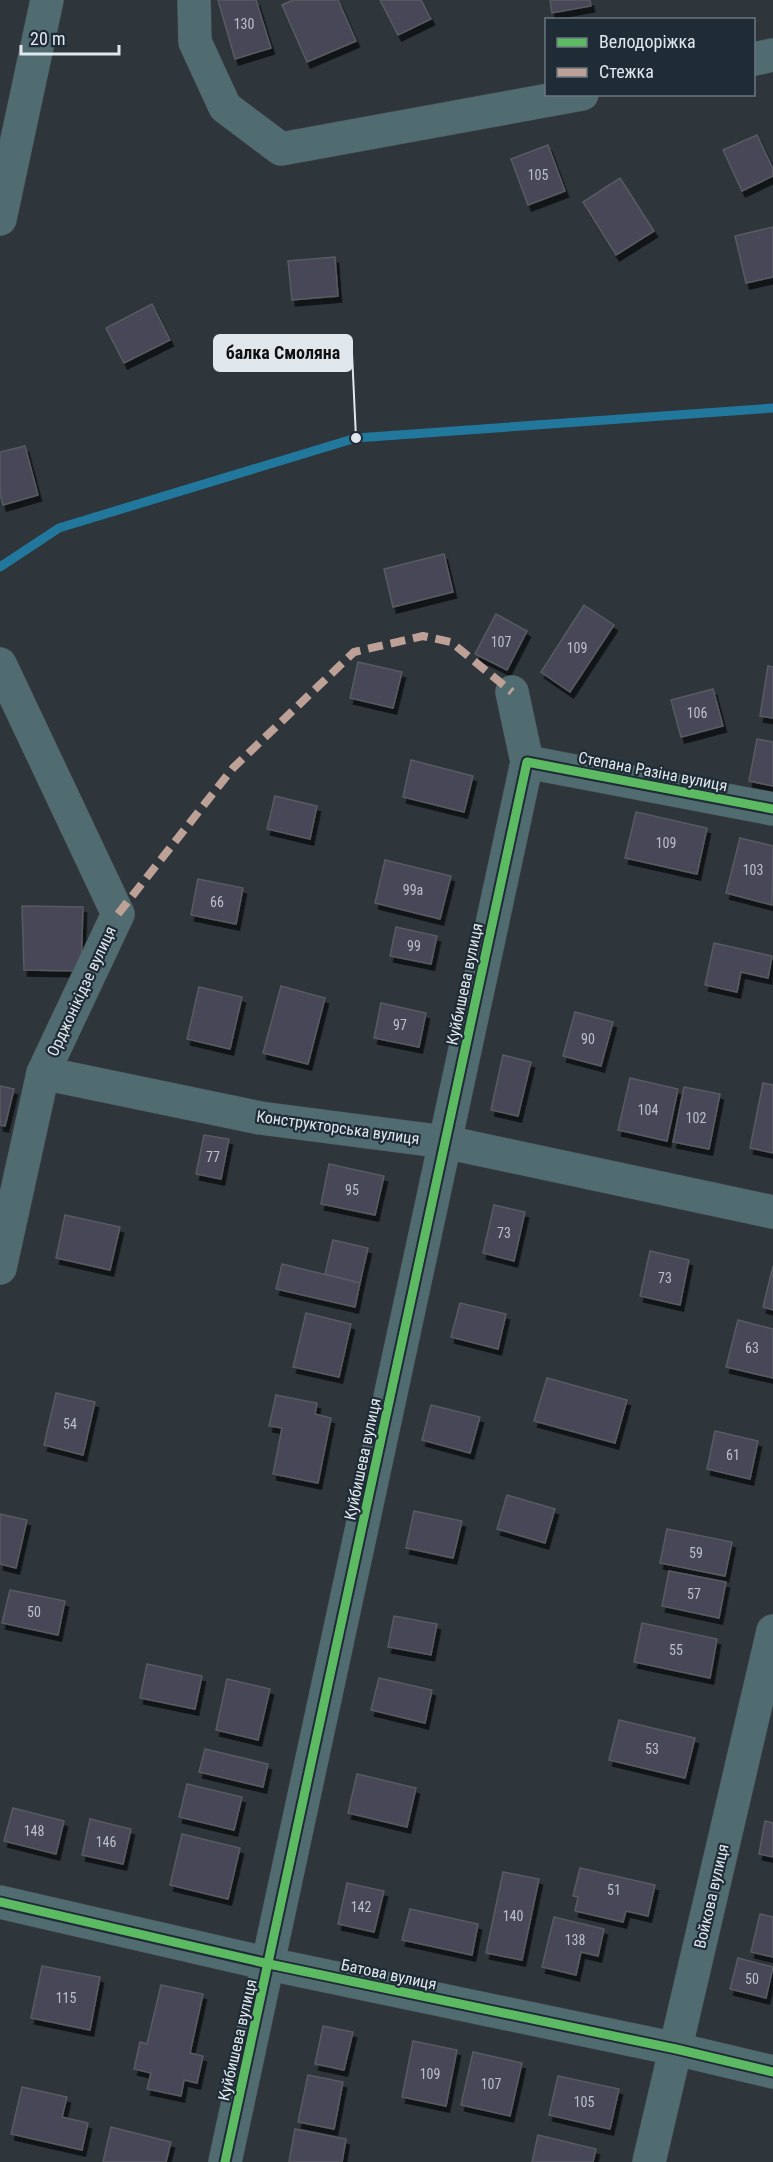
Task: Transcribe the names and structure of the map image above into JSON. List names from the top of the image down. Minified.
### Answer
{"streets":{"street":["Степана Разіна вулиця","Куйбишева вулиця","Орджонікідзе вулиця","Конструкторська вулиця","Войкова вулиця","Батова вулиця"]},"crossings":[["Степана Разіна вулиця","Куйбишева вулиця"],["Куйбишева вулиця","Конструкторська вулиця"],["Куйбишева вулиця","Батова вулиця"],["Орджонікідзе вулиця","Конструкторська вулиця"],["Войкова вулиця","Батова вулиця"]],"places":["балка Смоляна"],"house_numbers":["130","105","107","109","106","109","103","99а","66","99","97","90","104","102","77","95","73","73","63","54","61","59","57","50","55","53","148","146","51","142","140","138","50","115","109","107","105"],"legend":["Велодоріжка","Стежка"],"scale_bar":"20 m"}
